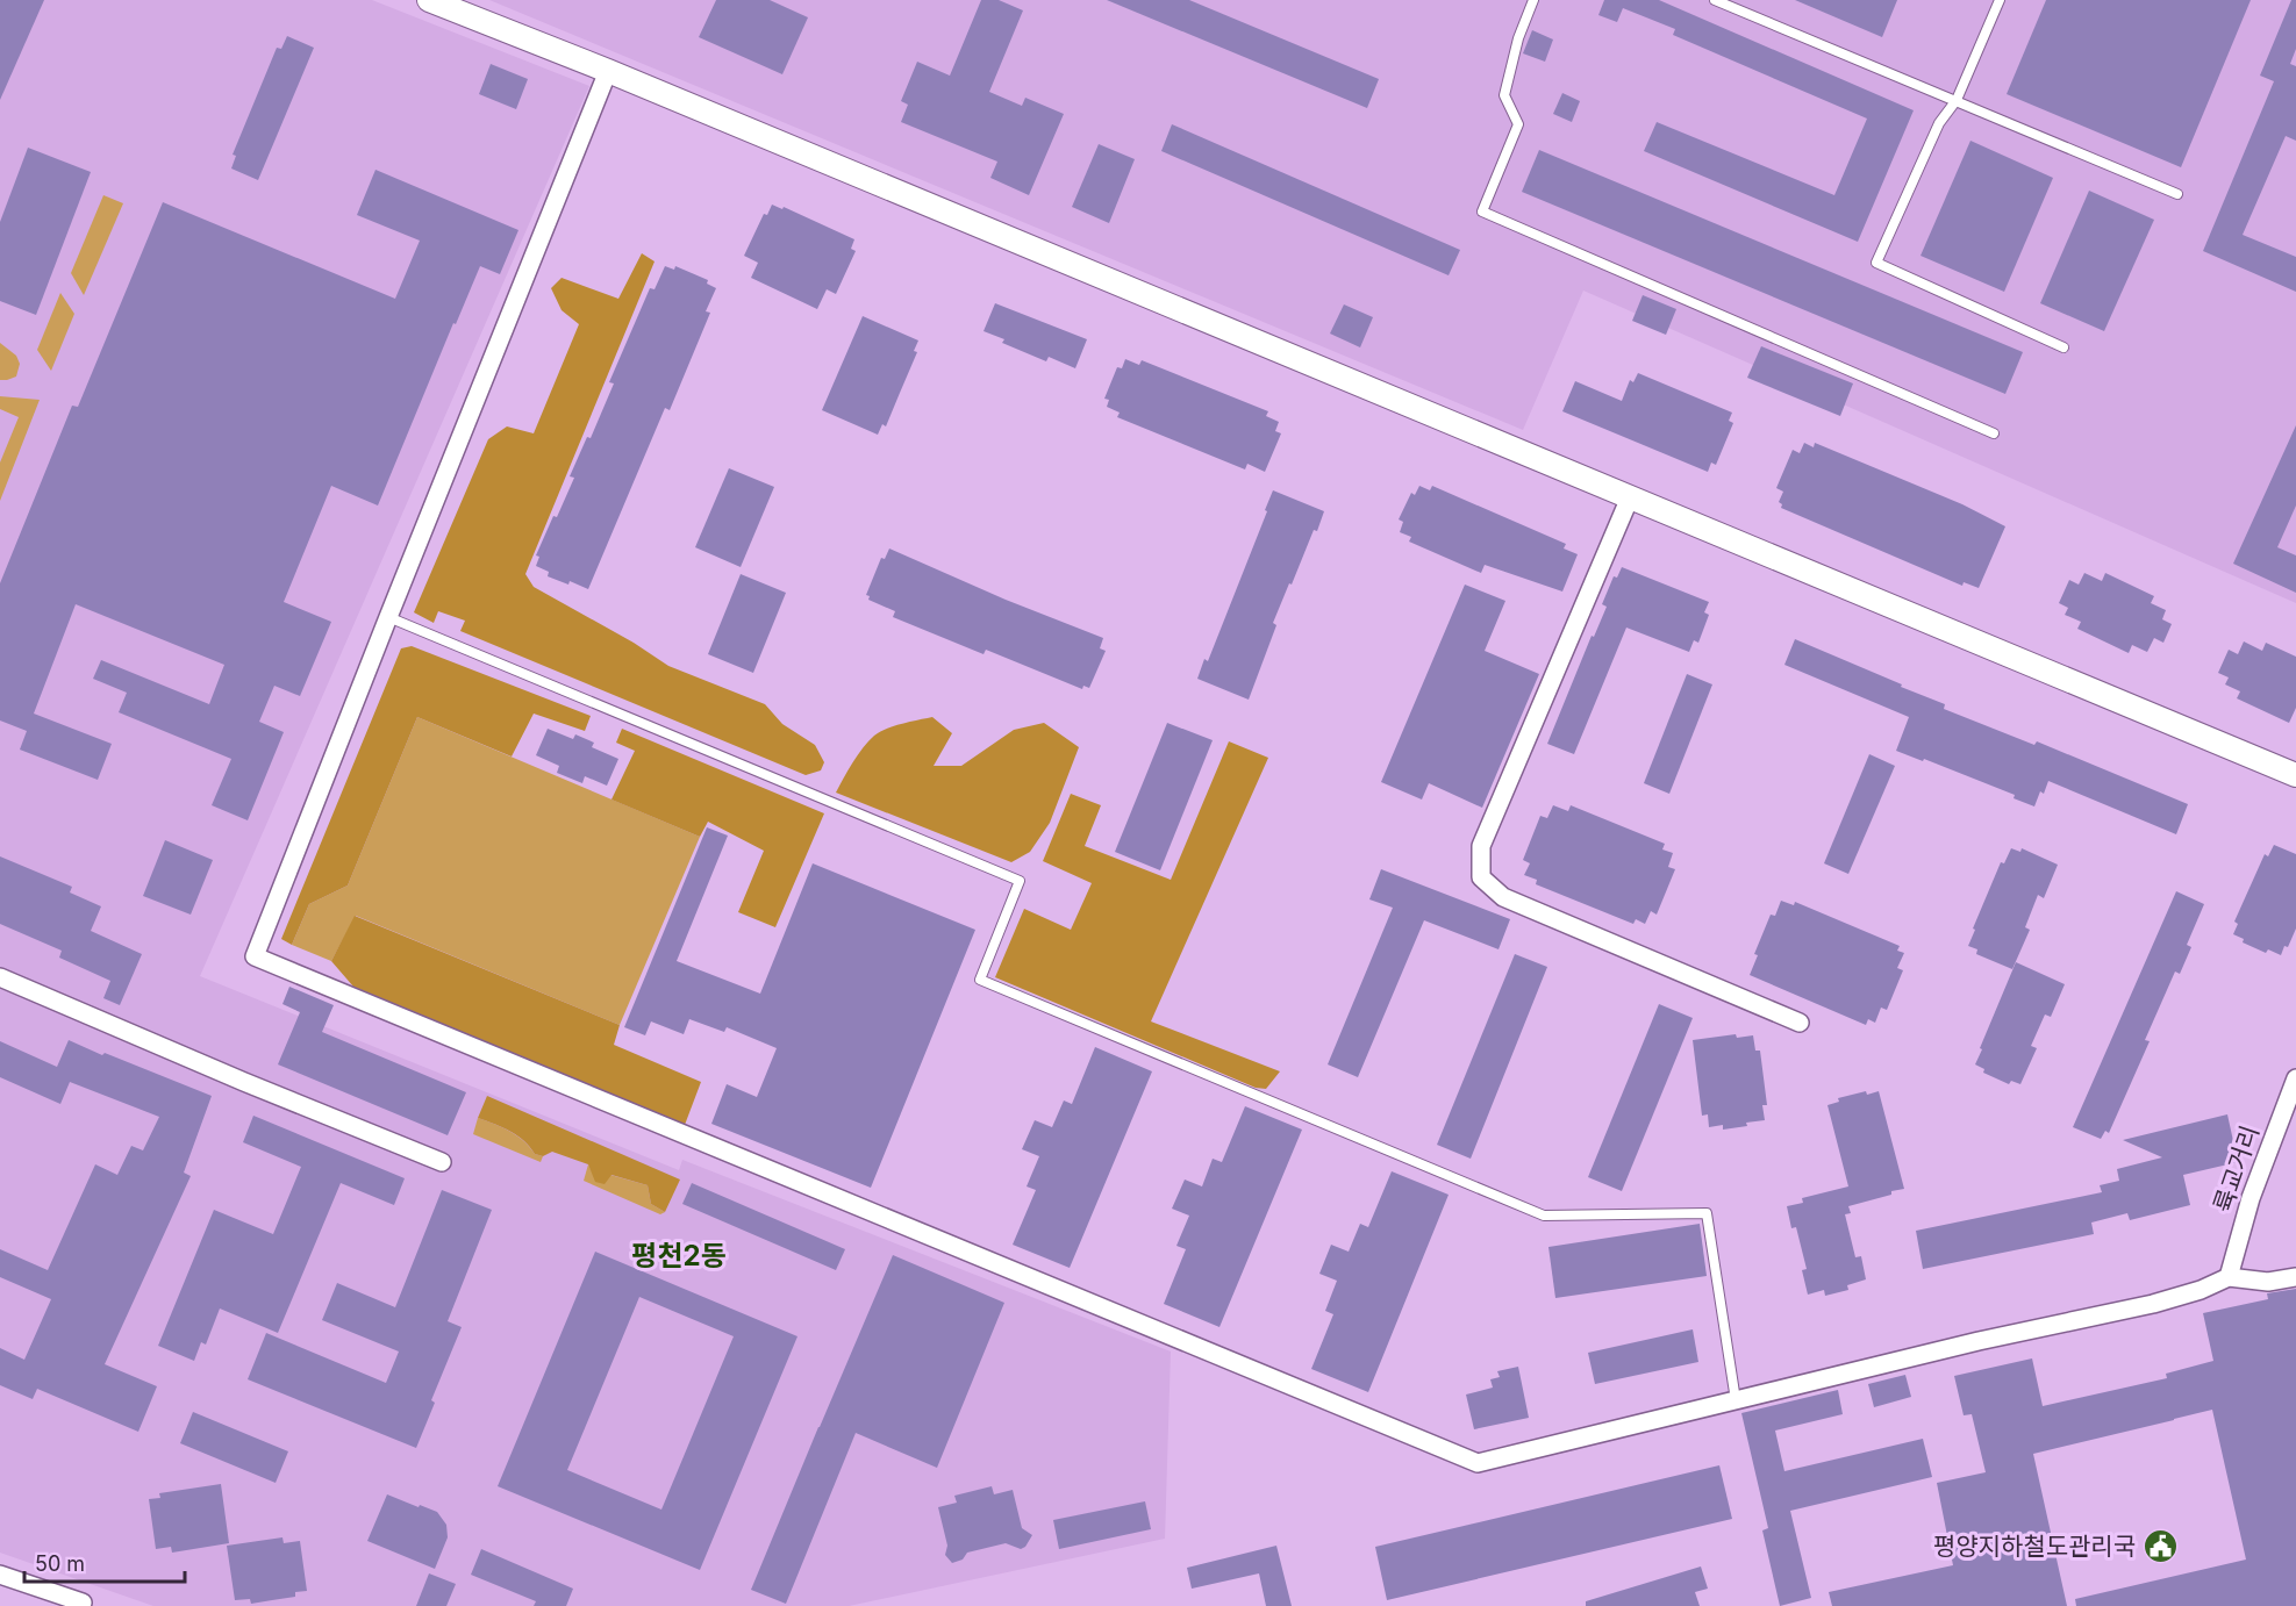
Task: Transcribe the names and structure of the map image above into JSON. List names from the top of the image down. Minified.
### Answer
{"streets":{"street":["륙교거리"]},"districts":["평천2동"],"places":{"public building":["평양지하철도관리국"]},"scale_bar":"50 m"}
